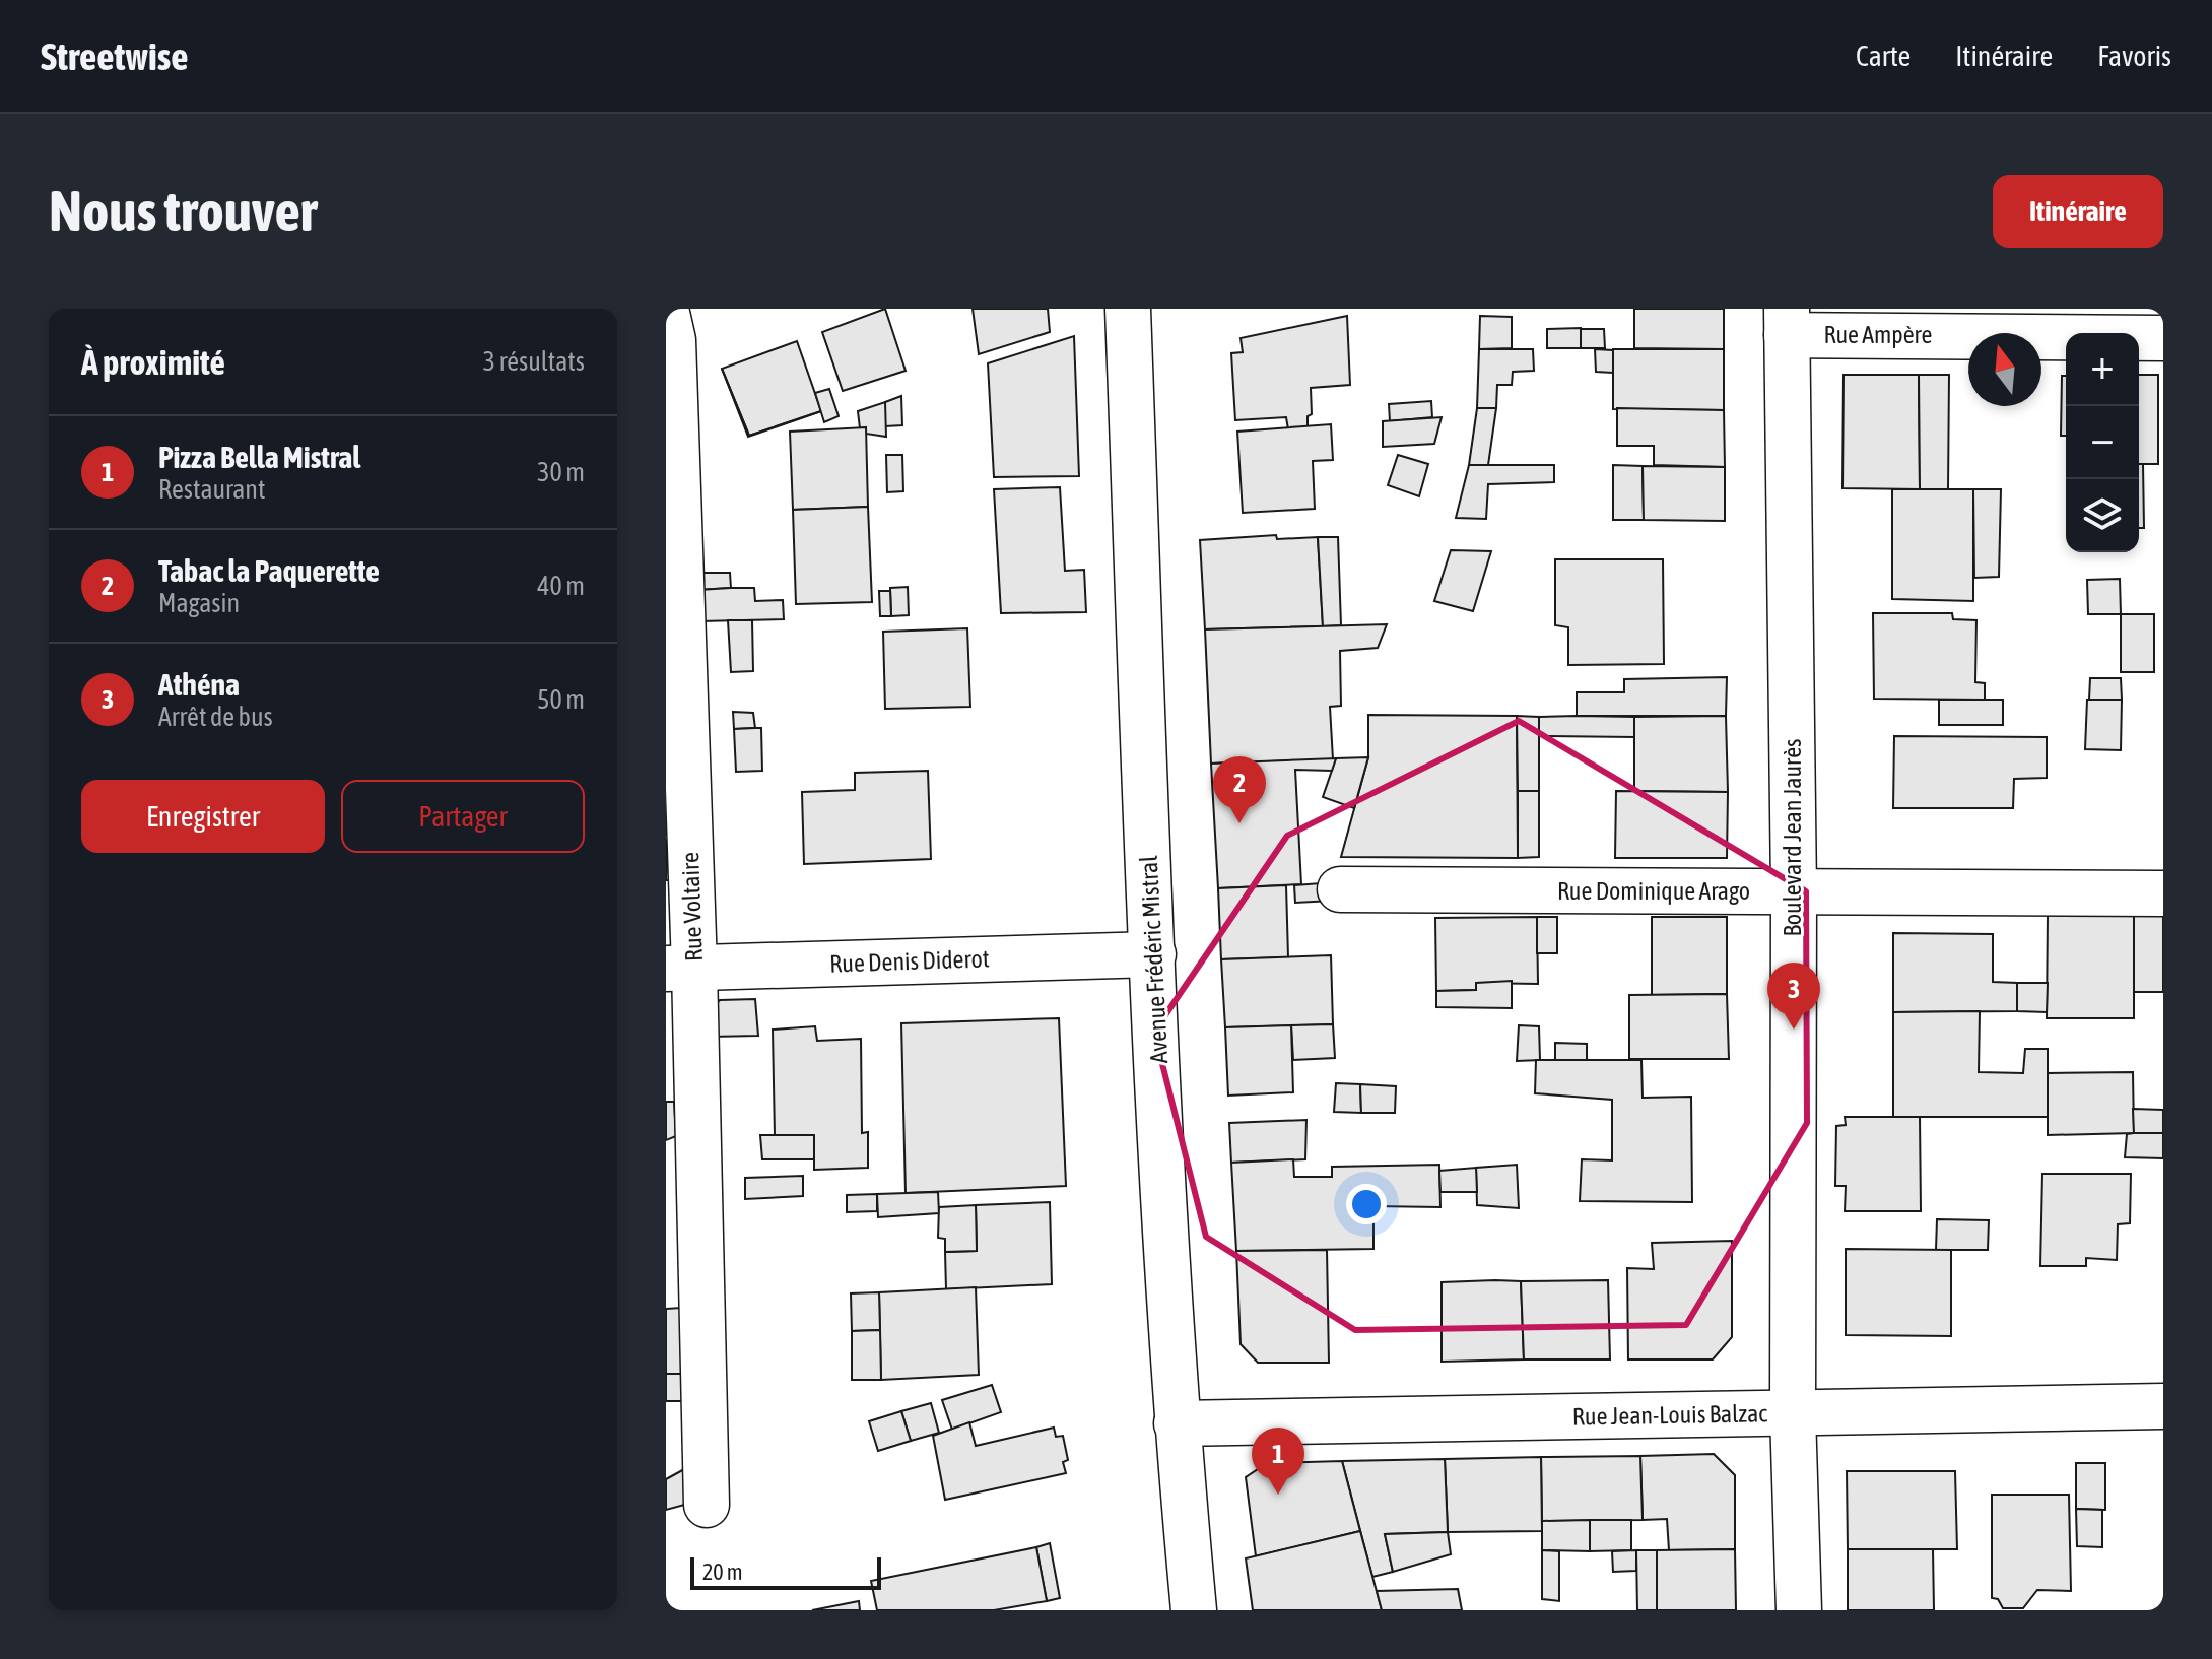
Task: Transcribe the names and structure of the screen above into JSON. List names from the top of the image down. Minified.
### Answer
{"streets":{"street":["Rue Ampère","Boulevard Jean Jaurès","Rue Dominique Arago","Rue Voltaire","Avenue Frédéric Mistral","Rue Denis Diderot","Rue Jean-Louis Balzac"]},"crossings":[["Rue Ampère","Boulevard Jean Jaurès"],["Boulevard Jean Jaurès","Rue Dominique Arago"],["Boulevard Jean Jaurès","Rue Jean-Louis Balzac"],["Rue Voltaire","Rue Denis Diderot"],["Avenue Frédéric Mistral","Rue Denis Diderot"],["Avenue Frédéric Mistral","Rue Jean-Louis Balzac"]],"scale_bar":"20 m","north":"top","page":{"header":"Streetwise","nav":["Carte","Itinéraire","Favoris"],"buttons":["Itinéraire",["Enregistrer","Partager"]],"title":"Nous trouver","heading":["À proximité","3 résultats"],"map_buttons":["+","−"],"list":[{"mark":"1","name":"Pizza Bella Mistral","note":"Restaurant","value":"30 m"},{"mark":"2","name":"Tabac la Paquerette","note":"Magasin","value":"40 m"},{"mark":"3","name":"Athéna","note":"Arrêt de bus","value":"50 m"}],"pins":["2","3","1"],"scale":"20 m"}}
